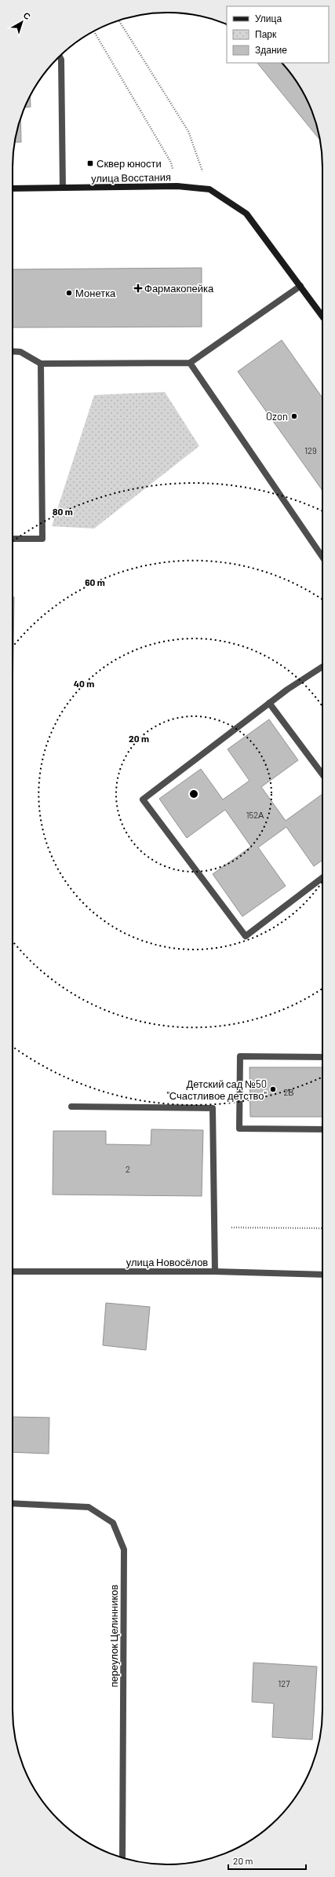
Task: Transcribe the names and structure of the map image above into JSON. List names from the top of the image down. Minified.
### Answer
{"streets":{"street":["улица Восстания","улица Новосёлов","переулок Целинников"]},"places":{"transit":["Сквер юности"],"health":["Фармакопейка"],"other":["Монетка","Ozon","Детский сад №50 \"Счастливое детство\""]},"house_numbers":["129","152А","2В","2","127"],"legend":["Улица","Парк","Здание"],"scale_bar":"20 m","north":"top right","rings":["80 m","60 m","40 m","20 m"]}
